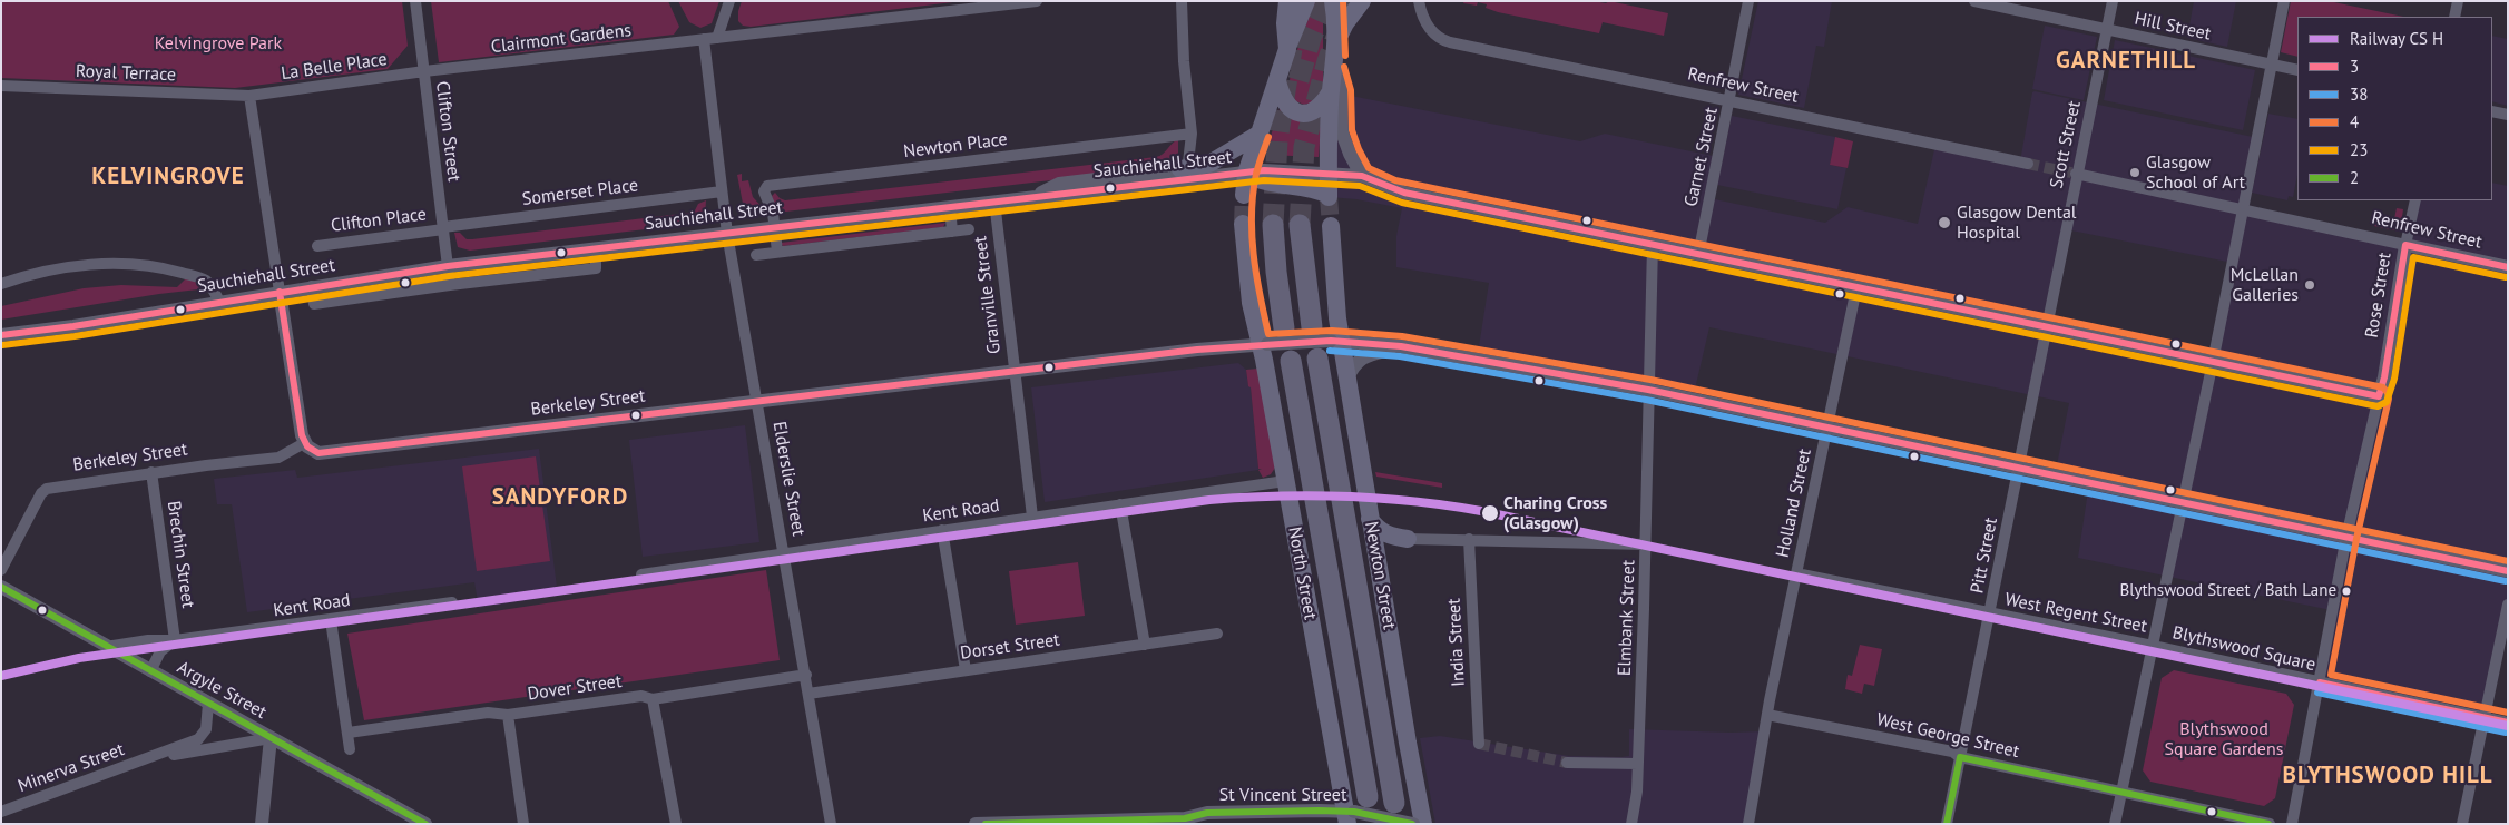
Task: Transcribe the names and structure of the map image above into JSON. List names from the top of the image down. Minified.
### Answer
{"streets":{"main road":["North Street","Newton Street"],"street":["Hill Street","Clairmont Gardens","La Belle Place","Royal Terrace","Renfrew Street","Clifton Street","Scott Street","Newton Place","Garnet Street","Sauchiehall Street","Somerset Place","Clifton Place","Granville Street","Rose Street","Berkeley Street","Elderslie Street","Holland Street","Kent Road","Brechin Street","Pitt Street","West Regent Street","Elmbank Street","India Street","Dorset Street","Blythswood Square","Dover Street","Argyle Street","West George Street","Minerva Street","St Vincent Street"]},"crossings":[["Hill Street","Scott Street"],["Clairmont Gardens","La Belle Place"],["Clairmont Gardens","Clifton Street"],["Clairmont Gardens","Elderslie Street"],["La Belle Place","Royal Terrace"],["La Belle Place","Clifton Street"],["Renfrew Street","Scott Street"],["Renfrew Street","Garnet Street"],["Renfrew Street","Rose Street"],["Clifton Street","Sauchiehall Street"],["Clifton Street","Somerset Place"],["Clifton Street","Clifton Place"],["Scott Street","Sauchiehall Street"],["Scott Street","Pitt Street"],["Newton Place","Sauchiehall Street"],["Garnet Street","Sauchiehall Street"],["Sauchiehall Street","Granville Street"],["Sauchiehall Street","Rose Street"],["Sauchiehall Street","Elderslie Street"],["Sauchiehall Street","Holland Street"],["Sauchiehall Street","Pitt Street"],["Sauchiehall Street","Elmbank Street"],["Somerset Place","Clifton Place"],["Somerset Place","Elderslie Street"],["Granville Street","Berkeley Street"],["Granville Street","Kent Road"],["Berkeley Street","Elderslie Street"],["Berkeley Street","Holland Street"],["Berkeley Street","Brechin Street"],["Berkeley Street","Pitt Street"],["Berkeley Street","North Street"],["Berkeley Street","Newton Street"],["Berkeley Street","Elmbank Street"],["Elderslie Street","Kent Road"],["Elderslie Street","Dorset Street"],["Elderslie Street","Dover Street"],["Holland Street","West Regent Street"],["Holland Street","West George Street"],["Kent Road","Brechin Street"],["Kent Road","North Street"],["Kent Road","Argyle Street"],["Pitt Street","West Regent Street"],["Pitt Street","West George Street"],["North Street","St Vincent Street"],["West Regent Street","Blythswood Square"],["Blythswood Square","West George Street"],["Argyle Street","Minerva Street"]],"districts":["GARNETHILL","KELVINGROVE","SANDYFORD","BLYTHSWOOD HILL"],"parks":["Kelvingrove Park","Blythswood Square Gardens"],"places":["Glasgow School of Art","Glasgow Dental Hospital","McLellan Galleries","Charing Cross (Glasgow)","Blythswood Street / Bath Lane"],"lines":["transit line 4","transit line 3","transit line 23","transit line 38","transit line 2"],"legend":["Railway CS H","3","38","4","23","2"]}
